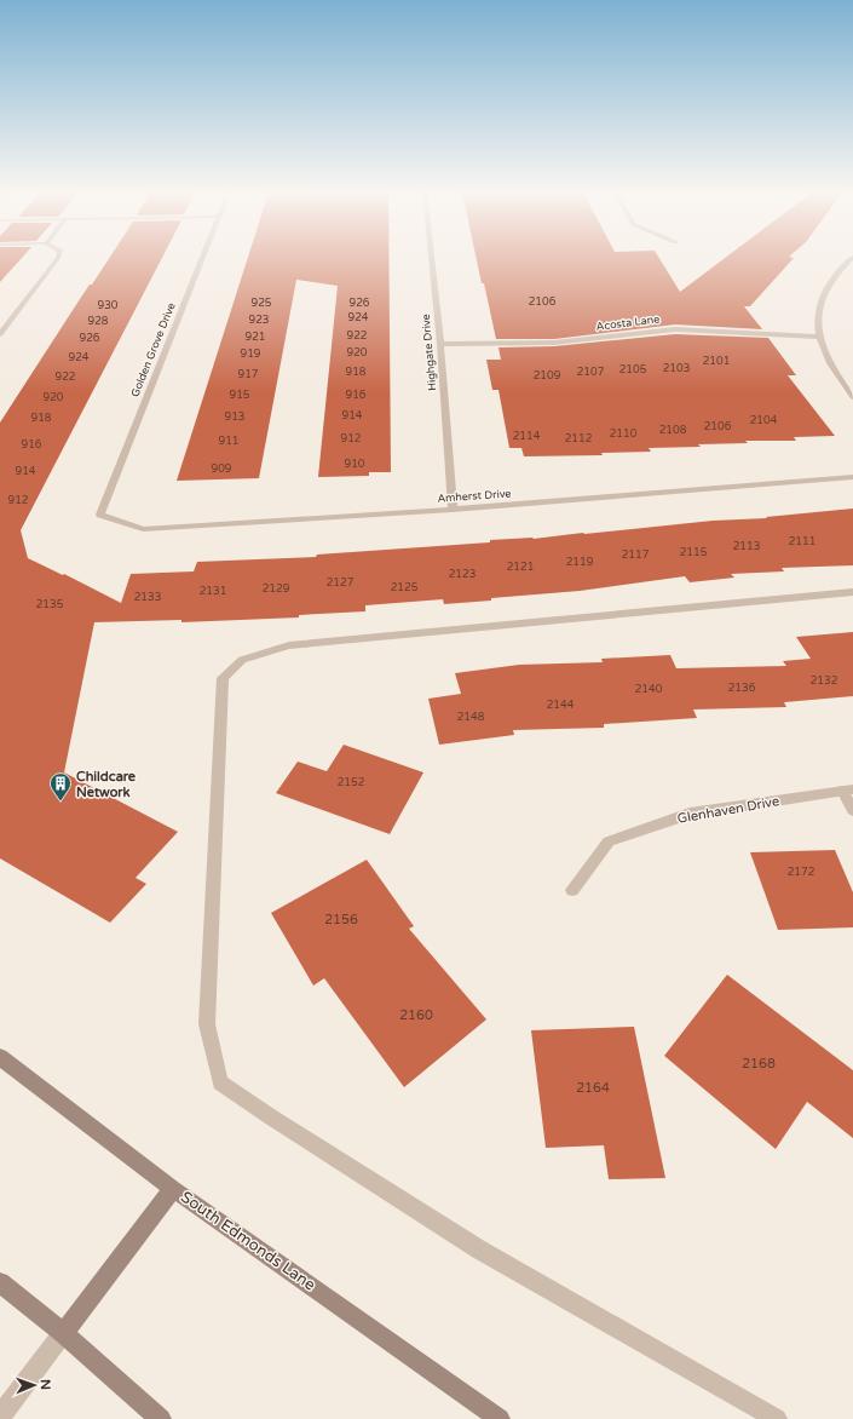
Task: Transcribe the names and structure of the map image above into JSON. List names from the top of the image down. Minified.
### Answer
{"streets":{"main road":["South Edmonds Lane"],"street":["Acosta Lane","Golden Grove Drive","Highgate Drive","Amherst Drive","Glenhaven Drive"]},"crossings":[["Acosta Lane","Highgate Drive"],["Golden Grove Drive","Amherst Drive"],["Highgate Drive","Amherst Drive"]],"places":{"building":["Childcare Network"]},"house_numbers":["2106","925","926","930","924","923","928","922","921","926","920","919","924","2101","2103","2105","918","2107","917","2109","922","915","916","920","914","913","918","2104","2106","2108","2110","2114","912","2112","911","916","910","909","914","912","2111","2113","2115","2117","2119","2121","2123","2127","2125","2129","2131","2133","2135","2132","2136","2140","2144","2148","2152","2172","2156","2160","2168","2164"],"north":"right"}
